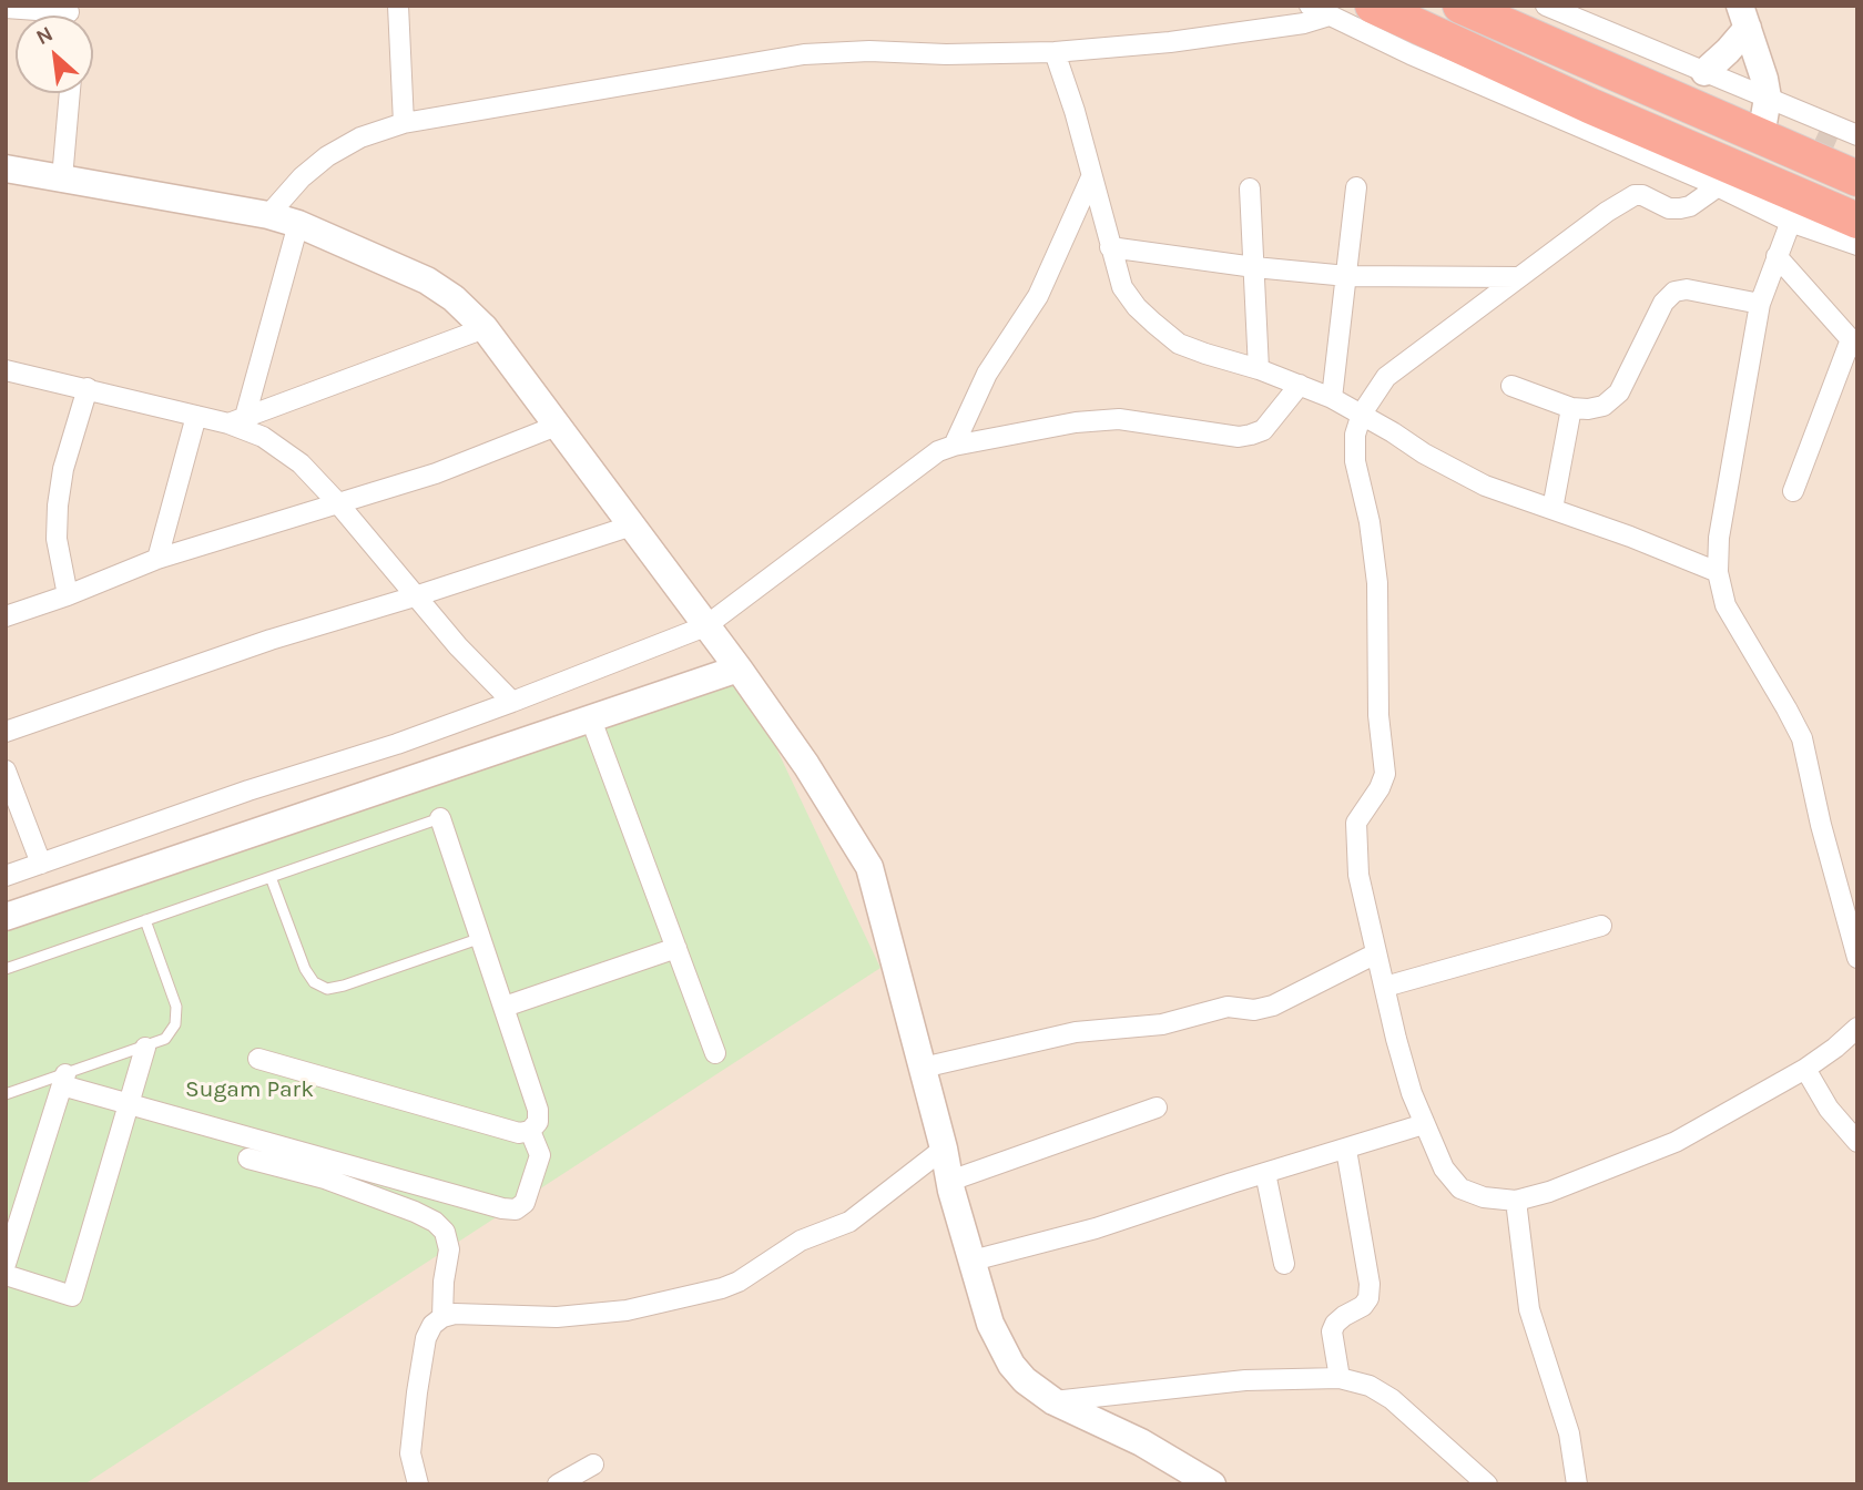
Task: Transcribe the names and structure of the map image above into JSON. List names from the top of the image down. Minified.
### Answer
{"parks":["Sugam Park"],"north":"top left"}
